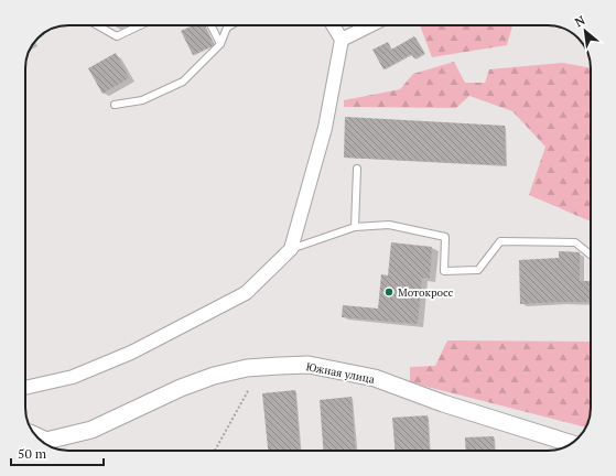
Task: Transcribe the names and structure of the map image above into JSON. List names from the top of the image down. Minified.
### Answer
{"streets":{"street":["Южная улица"]},"places":["Мотокросс"],"scale_bar":"50 m","north":"top left"}
